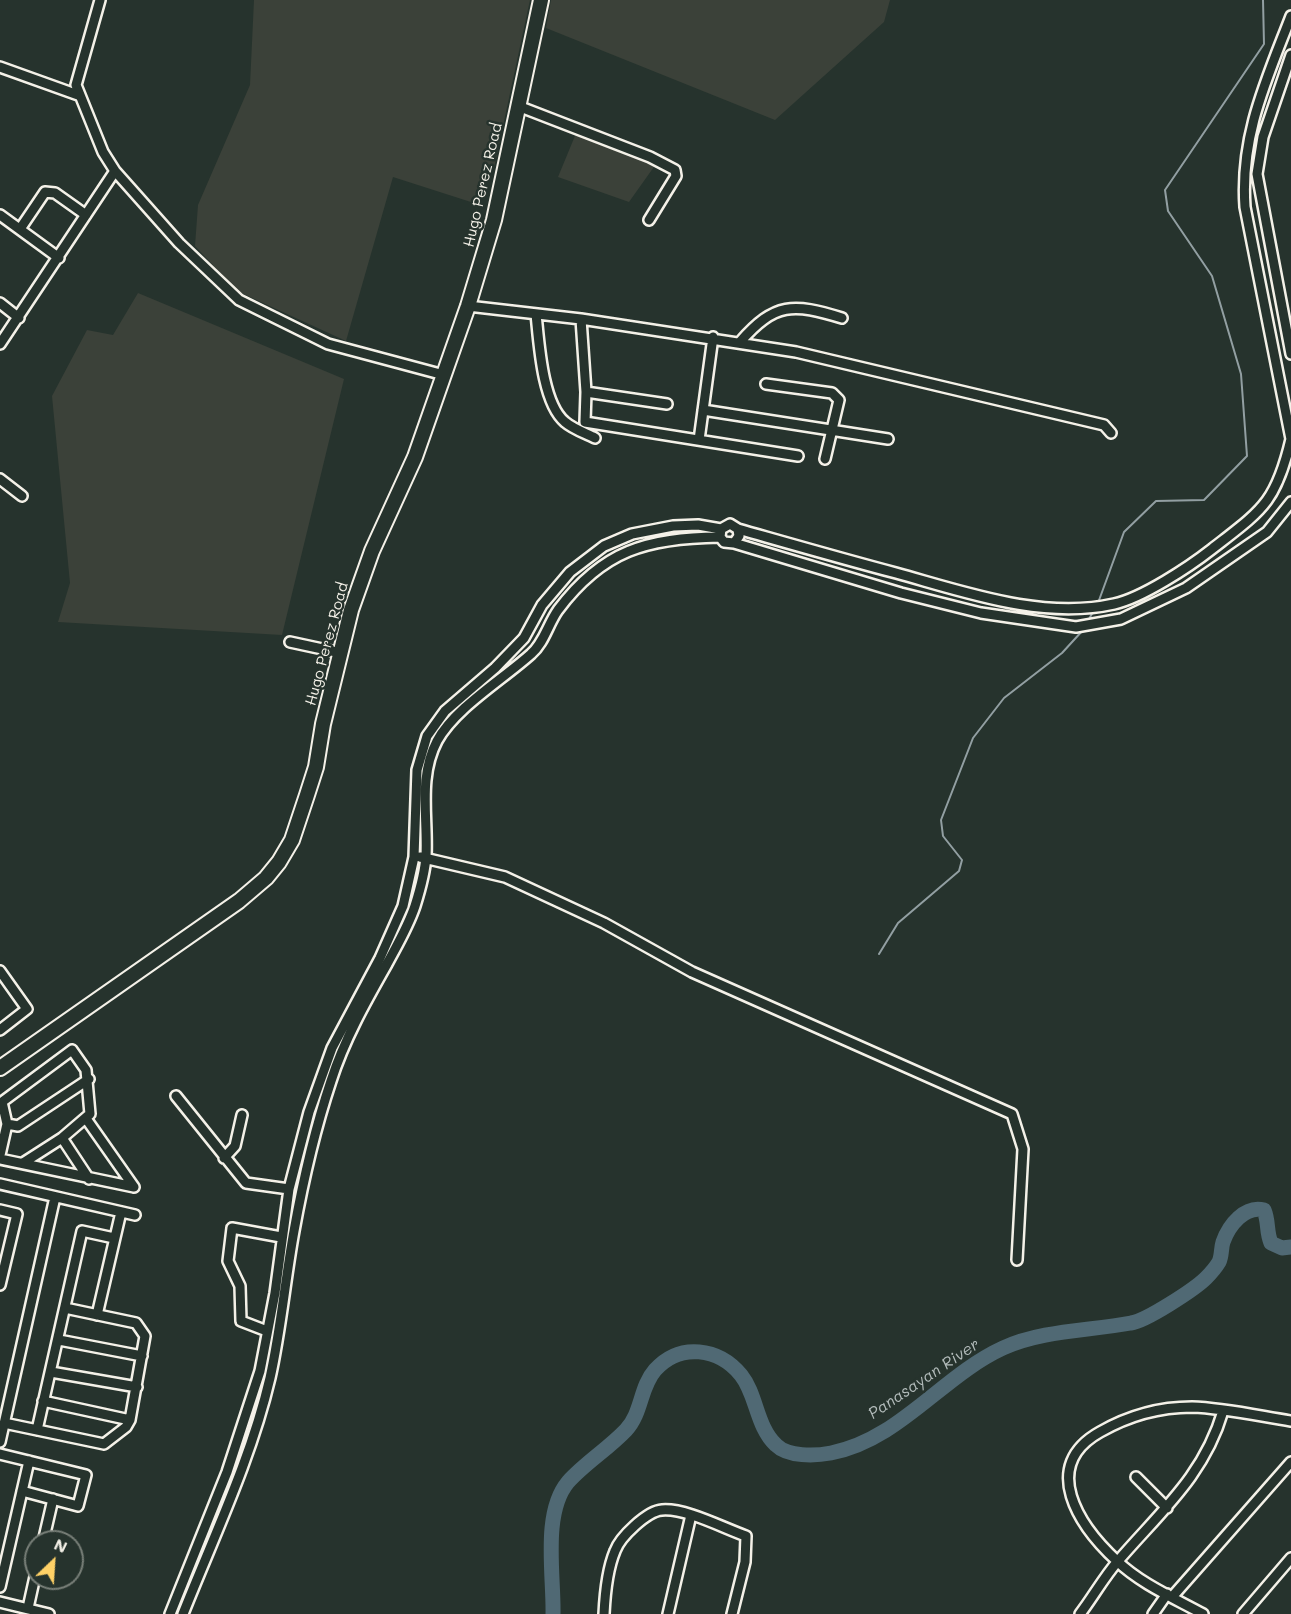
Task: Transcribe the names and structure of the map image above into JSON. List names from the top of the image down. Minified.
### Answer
{"streets":{"street":["Hugo Perez Road"]},"water":["Panasayan River"],"north":"top right"}
